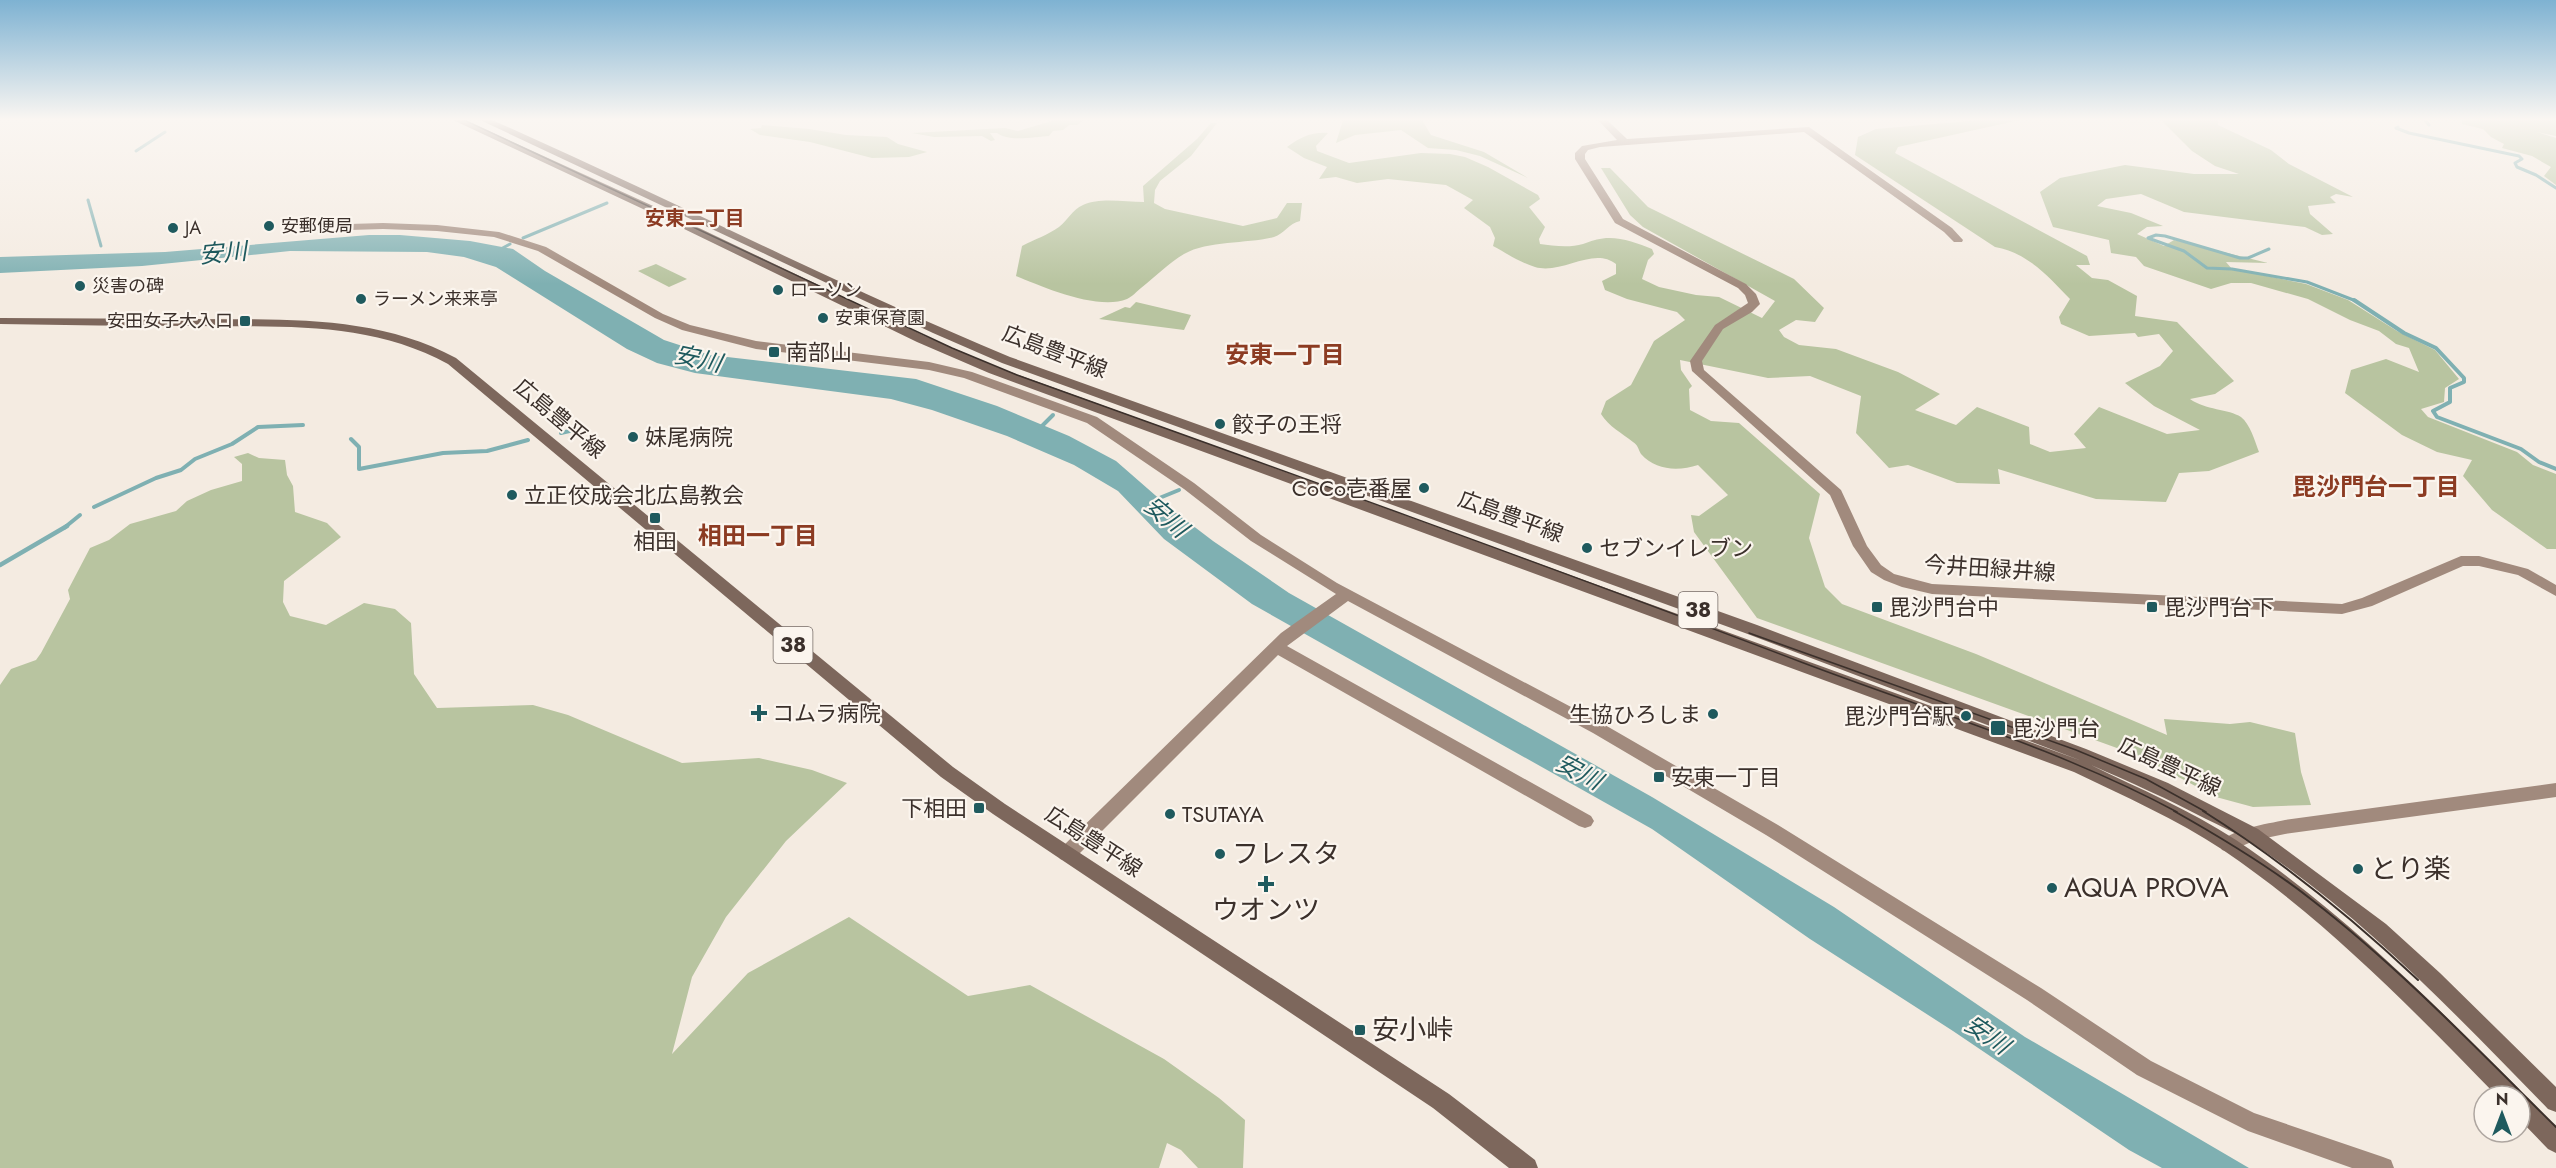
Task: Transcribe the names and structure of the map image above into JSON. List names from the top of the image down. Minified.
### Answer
{"streets":{"main road":["広島豊平線","38"],"street":["今井田緑井線"]},"districts":["安東二丁目","安東一丁目","毘沙門台一丁目","相田一丁目"],"water":["安川"],"places":{"other":["安郵便局","JA","災害の碑","ローソン","ラーメン来来亭","安東保育園","餃子の王将","妹尾病院","CoCo壱番屋","立正佼成会北広島教会","セブンイレブン","生協ひろしま","毘沙門台駅","TSUTAYA","フレスタ","とり楽","AQUA PROVA"],"transit":["安田女子大入口","南部山","相田","毘沙門台中","毘沙門台下","毘沙門台","安東一丁目","下相田","安小峠"],"health":["コムラ病院","ウオンツ"]},"north":"top"}
